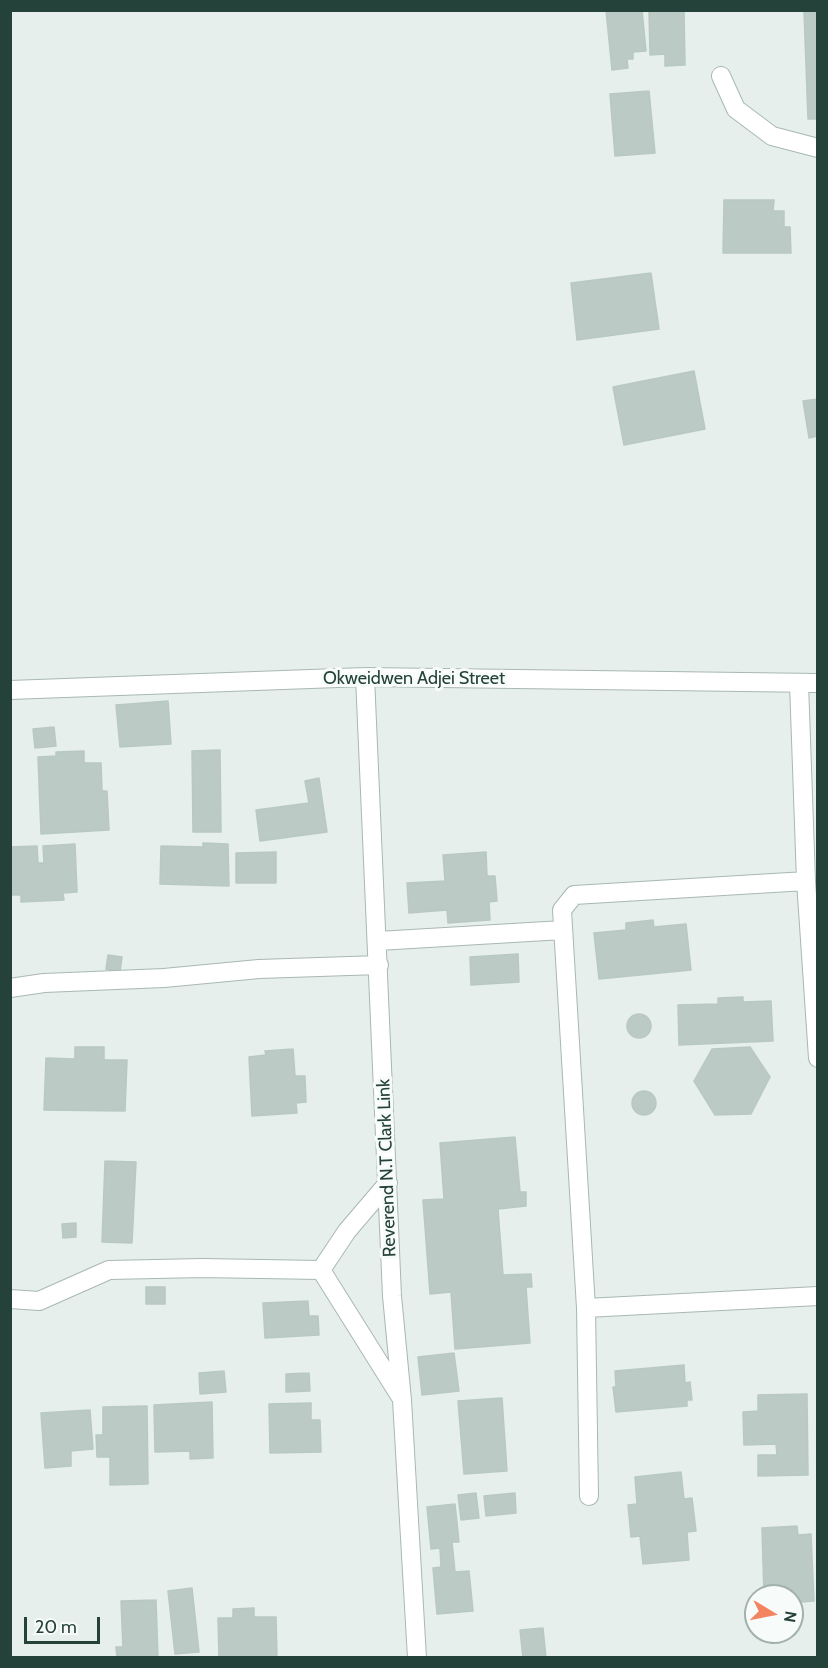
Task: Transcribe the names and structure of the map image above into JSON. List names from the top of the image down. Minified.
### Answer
{"streets":{"street":["Okweidwen Adjei Street","Reverend N.T Clark Link"]},"crossings":[["Okweidwen Adjei Street","Reverend N.T Clark Link"]],"scale_bar":"20 m","north":"right"}
